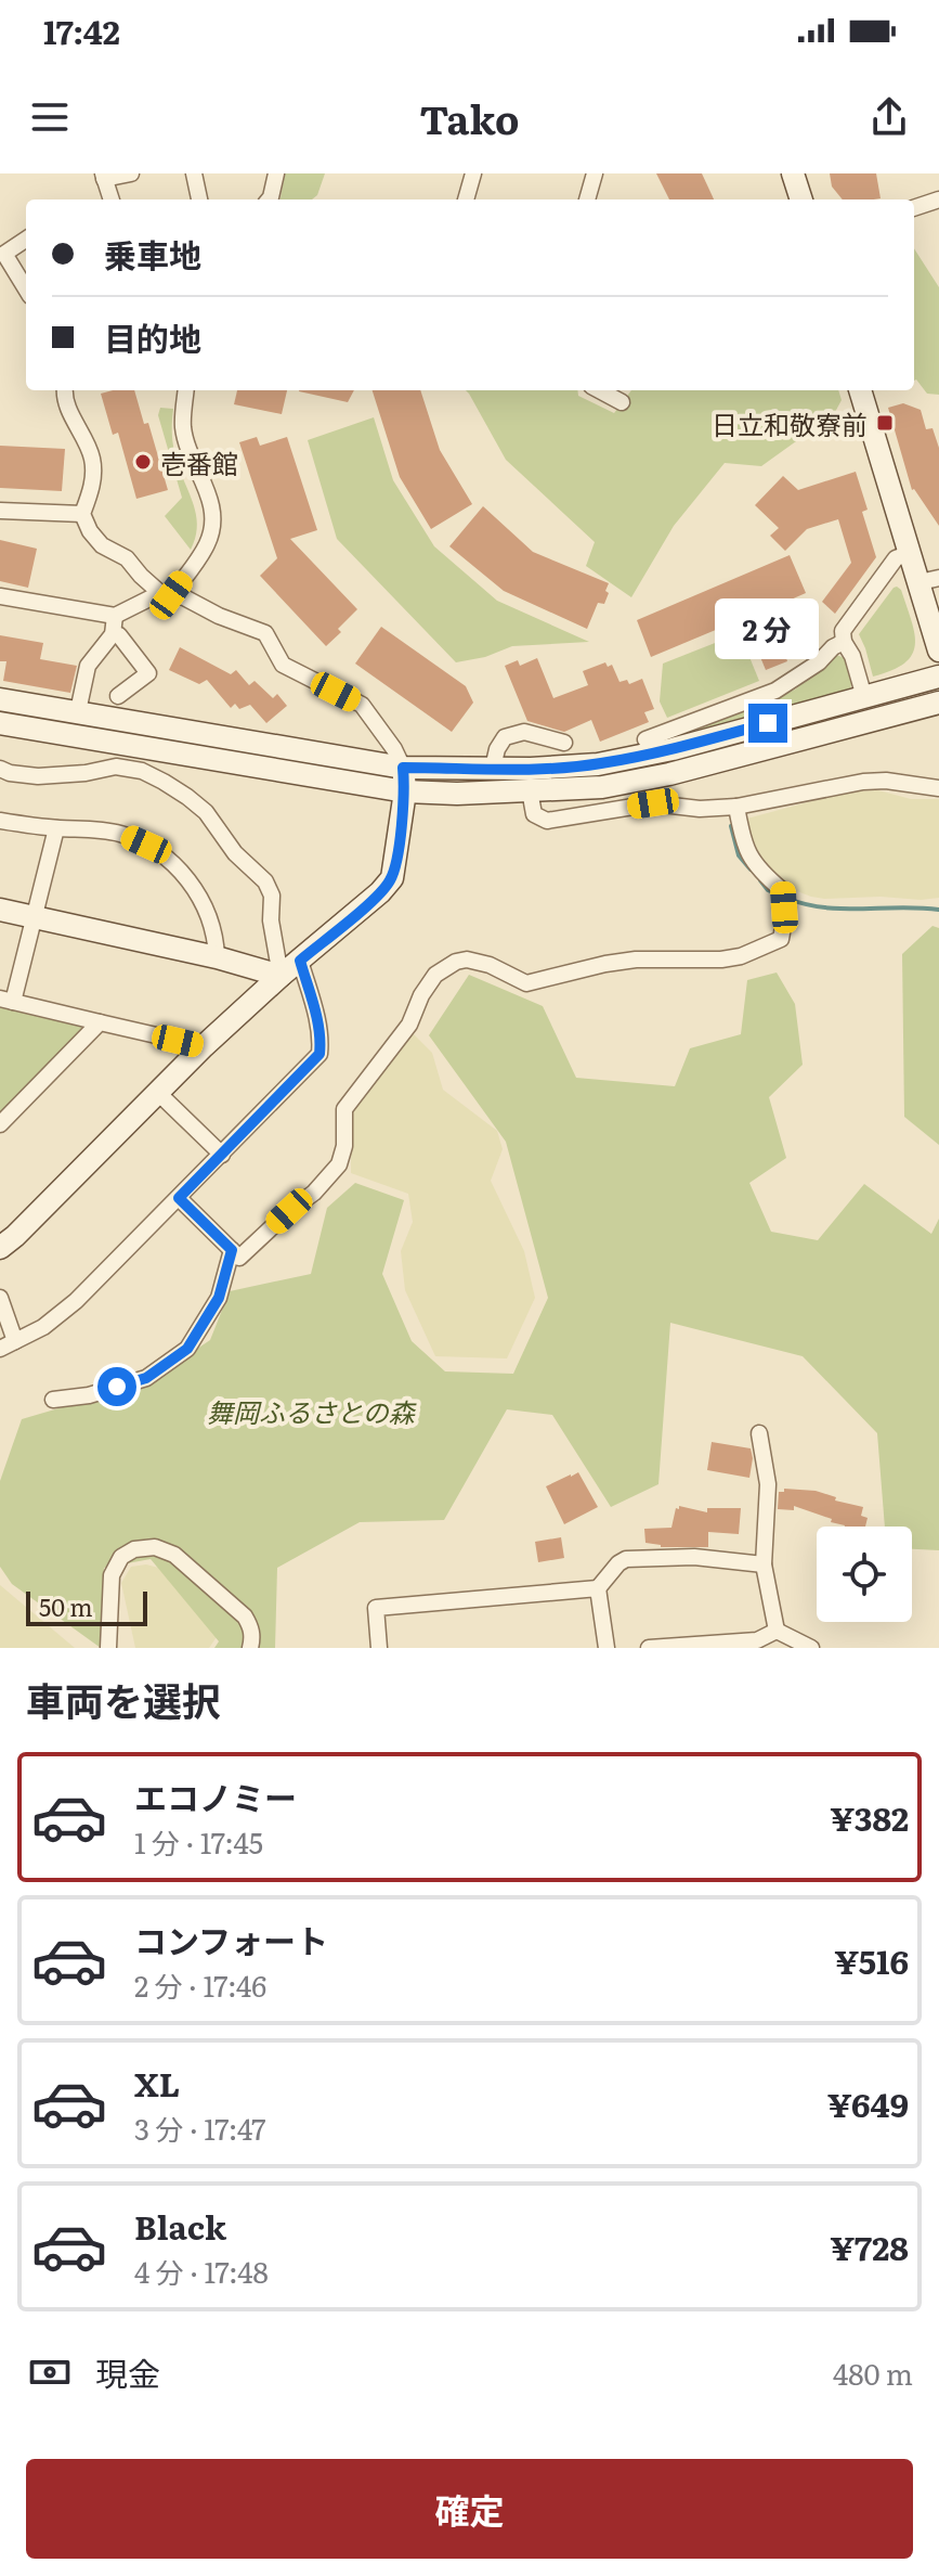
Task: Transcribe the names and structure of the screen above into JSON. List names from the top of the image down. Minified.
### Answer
{"parks":["舞岡ふるさとの森"],"places":{"transit":["日立和敬寮前"],"other":["壱番館"]},"scale_bar":"50 m","page":{"status":"17:42","header":"Tako","banner":["乗車地","目的地"],"bubble":"2 分","scale":"50 m","heading":"車両を選択","list":[{"name":"エコノミー","note":"1 分 · 17:45","value":"¥382"},{"name":"コンフォート","note":"2 分 · 17:46","value":"¥516"},{"name":"XL","note":"3 分 · 17:47","value":"¥649"},{"name":"Black","note":"4 分 · 17:48","value":"¥728"}],"pay":["現金","480 m"],"buttons":"確定"}}
